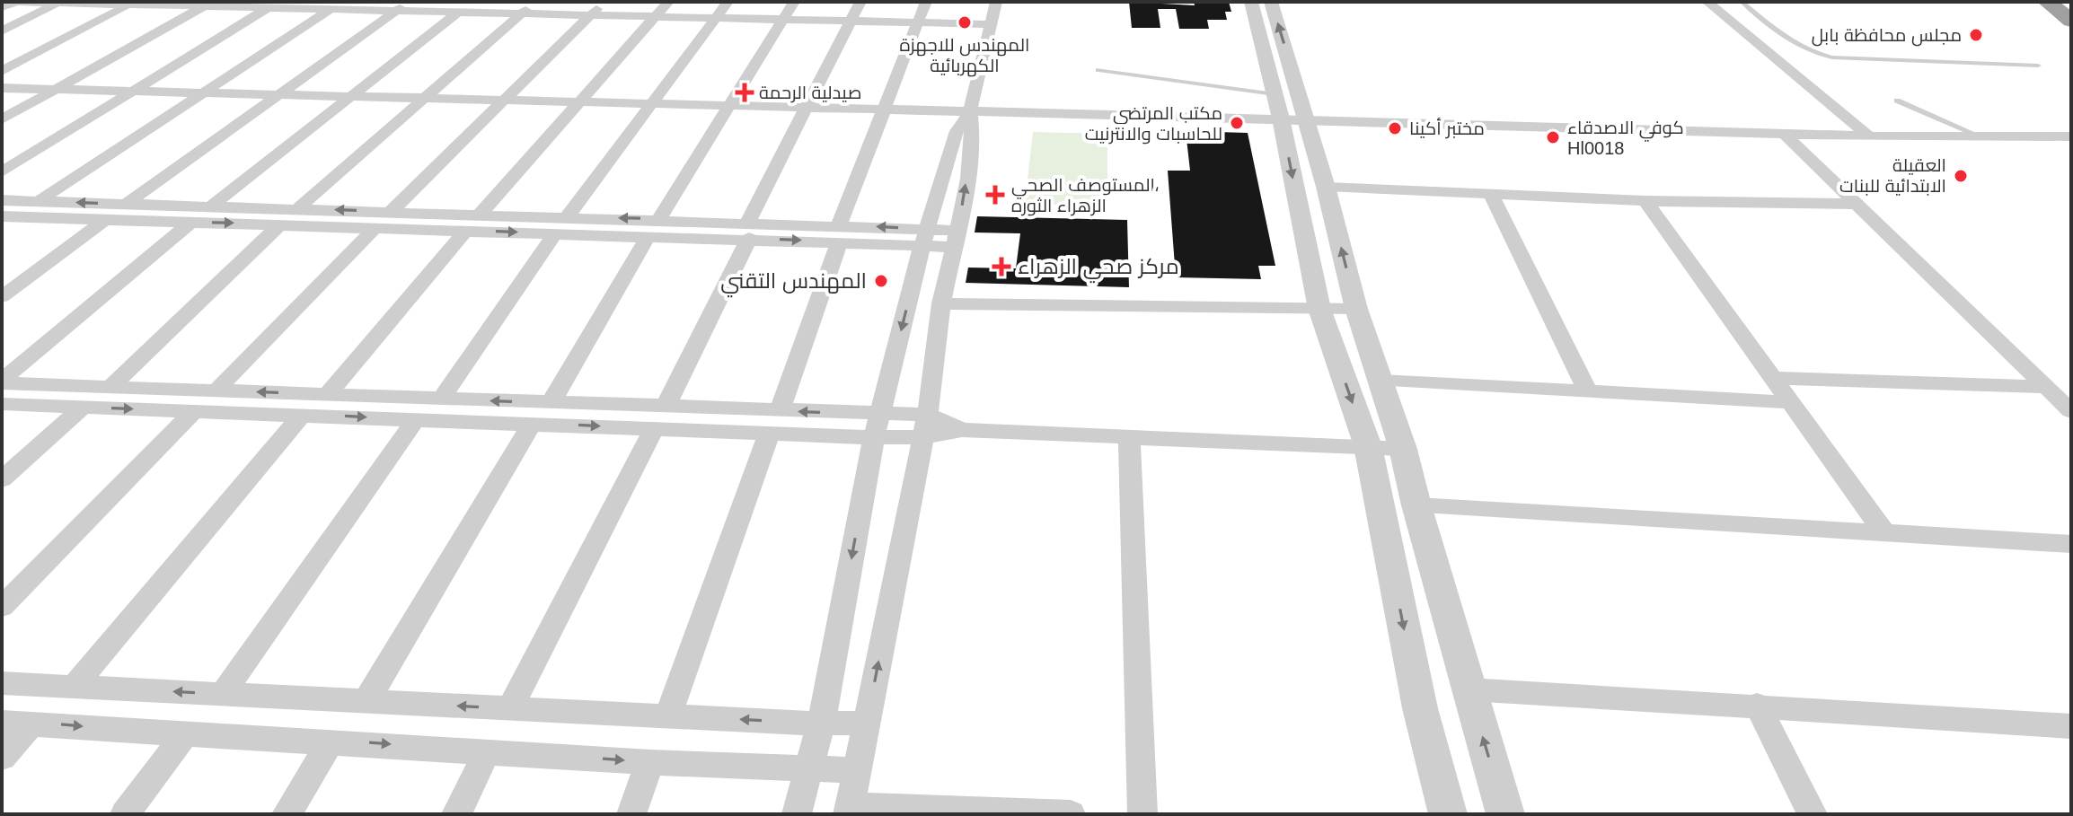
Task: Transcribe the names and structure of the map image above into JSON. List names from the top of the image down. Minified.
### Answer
{"places":{"other":["المهندس للاجهزة الكهربائية","مجلس محافظة بابل","مكتب المرتضى للحاسبات والانترنيت","مختبر أكينا","كوفي الاصدقاء Hl0018","العقيلة الابتدائية للبنات","المهندس التقني"],"health":["صيدلية الرحمة","المستوصف الصحي، الزهراء الثوره","مركز صحي الزهراء"]}}
